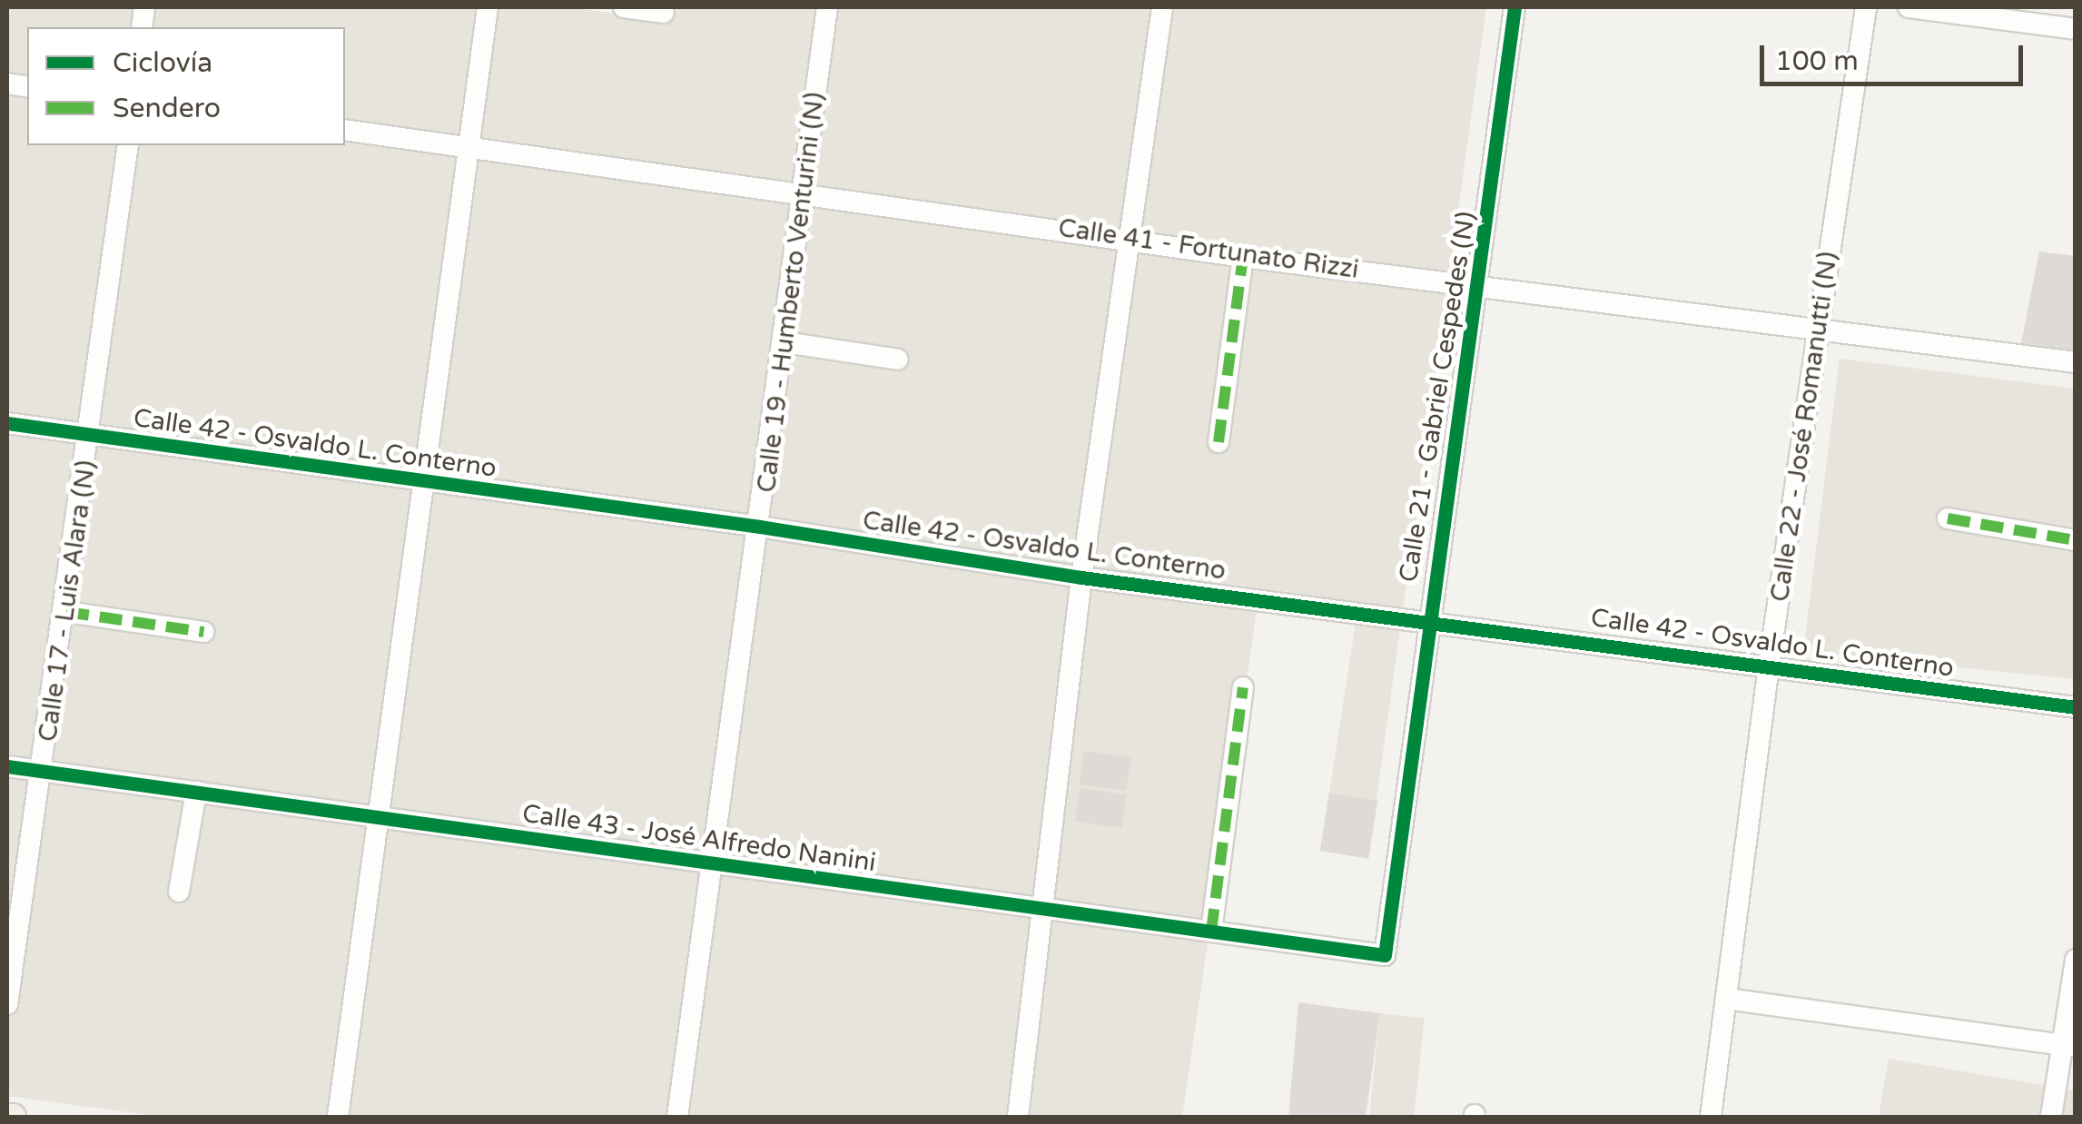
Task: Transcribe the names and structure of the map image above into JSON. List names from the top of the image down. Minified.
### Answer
{"streets":{"street":["Calle 41 - Fortunato Rizzi","Calle 19 - Humberto Venturini (N)","Calle 21 - Gabriel Cespedes (N)","Calle 22 - José Romanutti (N)","Calle 42 - Osvaldo L. Conterno","Calle 17 - Luis Alara (N)","Calle 43 - José Alfredo Nanini"]},"crossings":[["Calle 41 - Fortunato Rizzi","Calle 19 - Humberto Venturini (N)"],["Calle 41 - Fortunato Rizzi","Calle 21 - Gabriel Cespedes (N)"],["Calle 41 - Fortunato Rizzi","Calle 22 - José Romanutti (N)"],["Calle 19 - Humberto Venturini (N)","Calle 42 - Osvaldo L. Conterno"],["Calle 19 - Humberto Venturini (N)","Calle 43 - José Alfredo Nanini"],["Calle 21 - Gabriel Cespedes (N)","Calle 42 - Osvaldo L. Conterno"],["Calle 21 - Gabriel Cespedes (N)","Calle 43 - José Alfredo Nanini"],["Calle 22 - José Romanutti (N)","Calle 42 - Osvaldo L. Conterno"],["Calle 42 - Osvaldo L. Conterno","Calle 17 - Luis Alara (N)"],["Calle 17 - Luis Alara (N)","Calle 43 - José Alfredo Nanini"]],"legend":["Ciclovía","Sendero"],"scale_bar":"100 m"}
